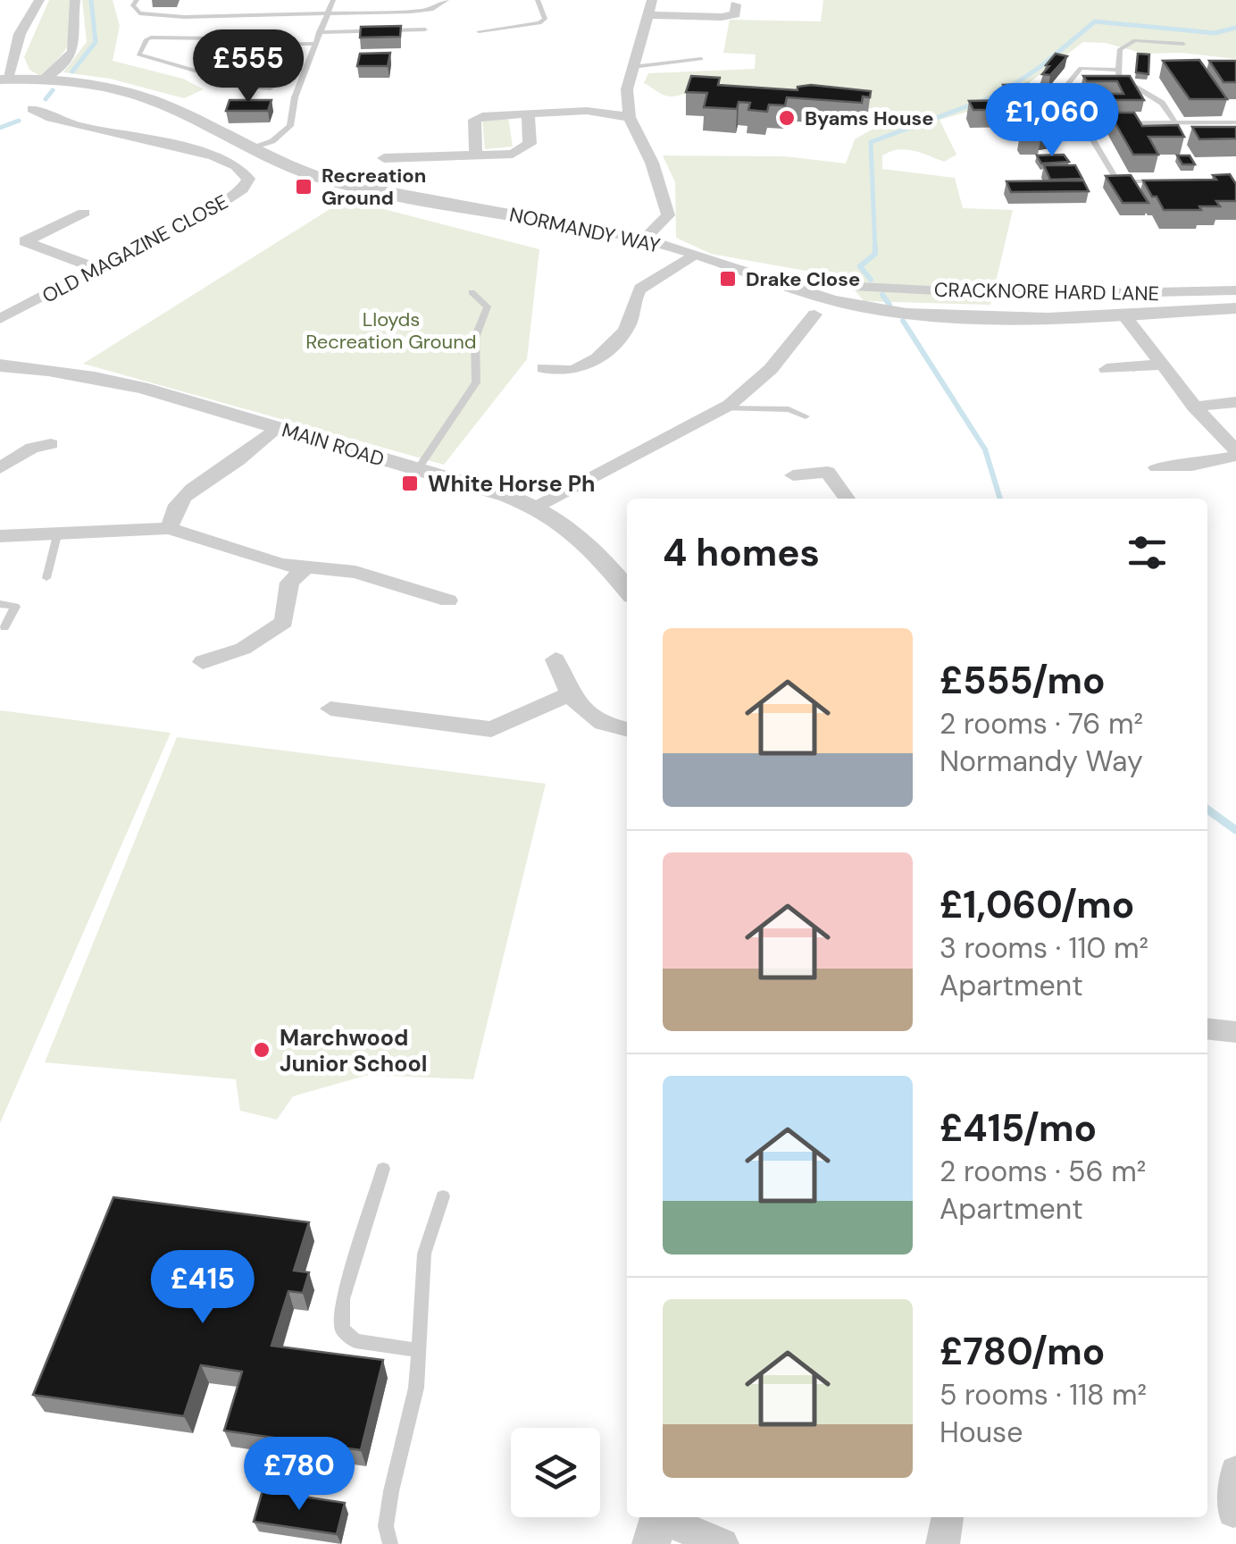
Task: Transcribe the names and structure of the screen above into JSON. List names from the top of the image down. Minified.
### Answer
{"streets":{"street":["NORMANDY WAY","OLD MAGAZINE CLOSE","CRACKNORE HARD LANE","MAIN ROAD"]},"parks":["Lloyds Recreation Ground"],"places":{"other":["Byams House","Marchwood Junior School"],"transit":["Recreation Ground","Drake Close","White Horse Ph"]},"page":{"price":["£555","£1,060","£415","£780"],"heading":"4 homes","list":[{"name":"£555/mo","note":"2 rooms · 76 m² · Normandy Way"},{"name":"£1,060/mo","note":"3 rooms · 110 m² · Apartment"},{"name":"£415/mo","note":"2 rooms · 56 m² · Apartment"},{"name":"£780/mo","note":"5 rooms · 118 m² · House"}]}}
